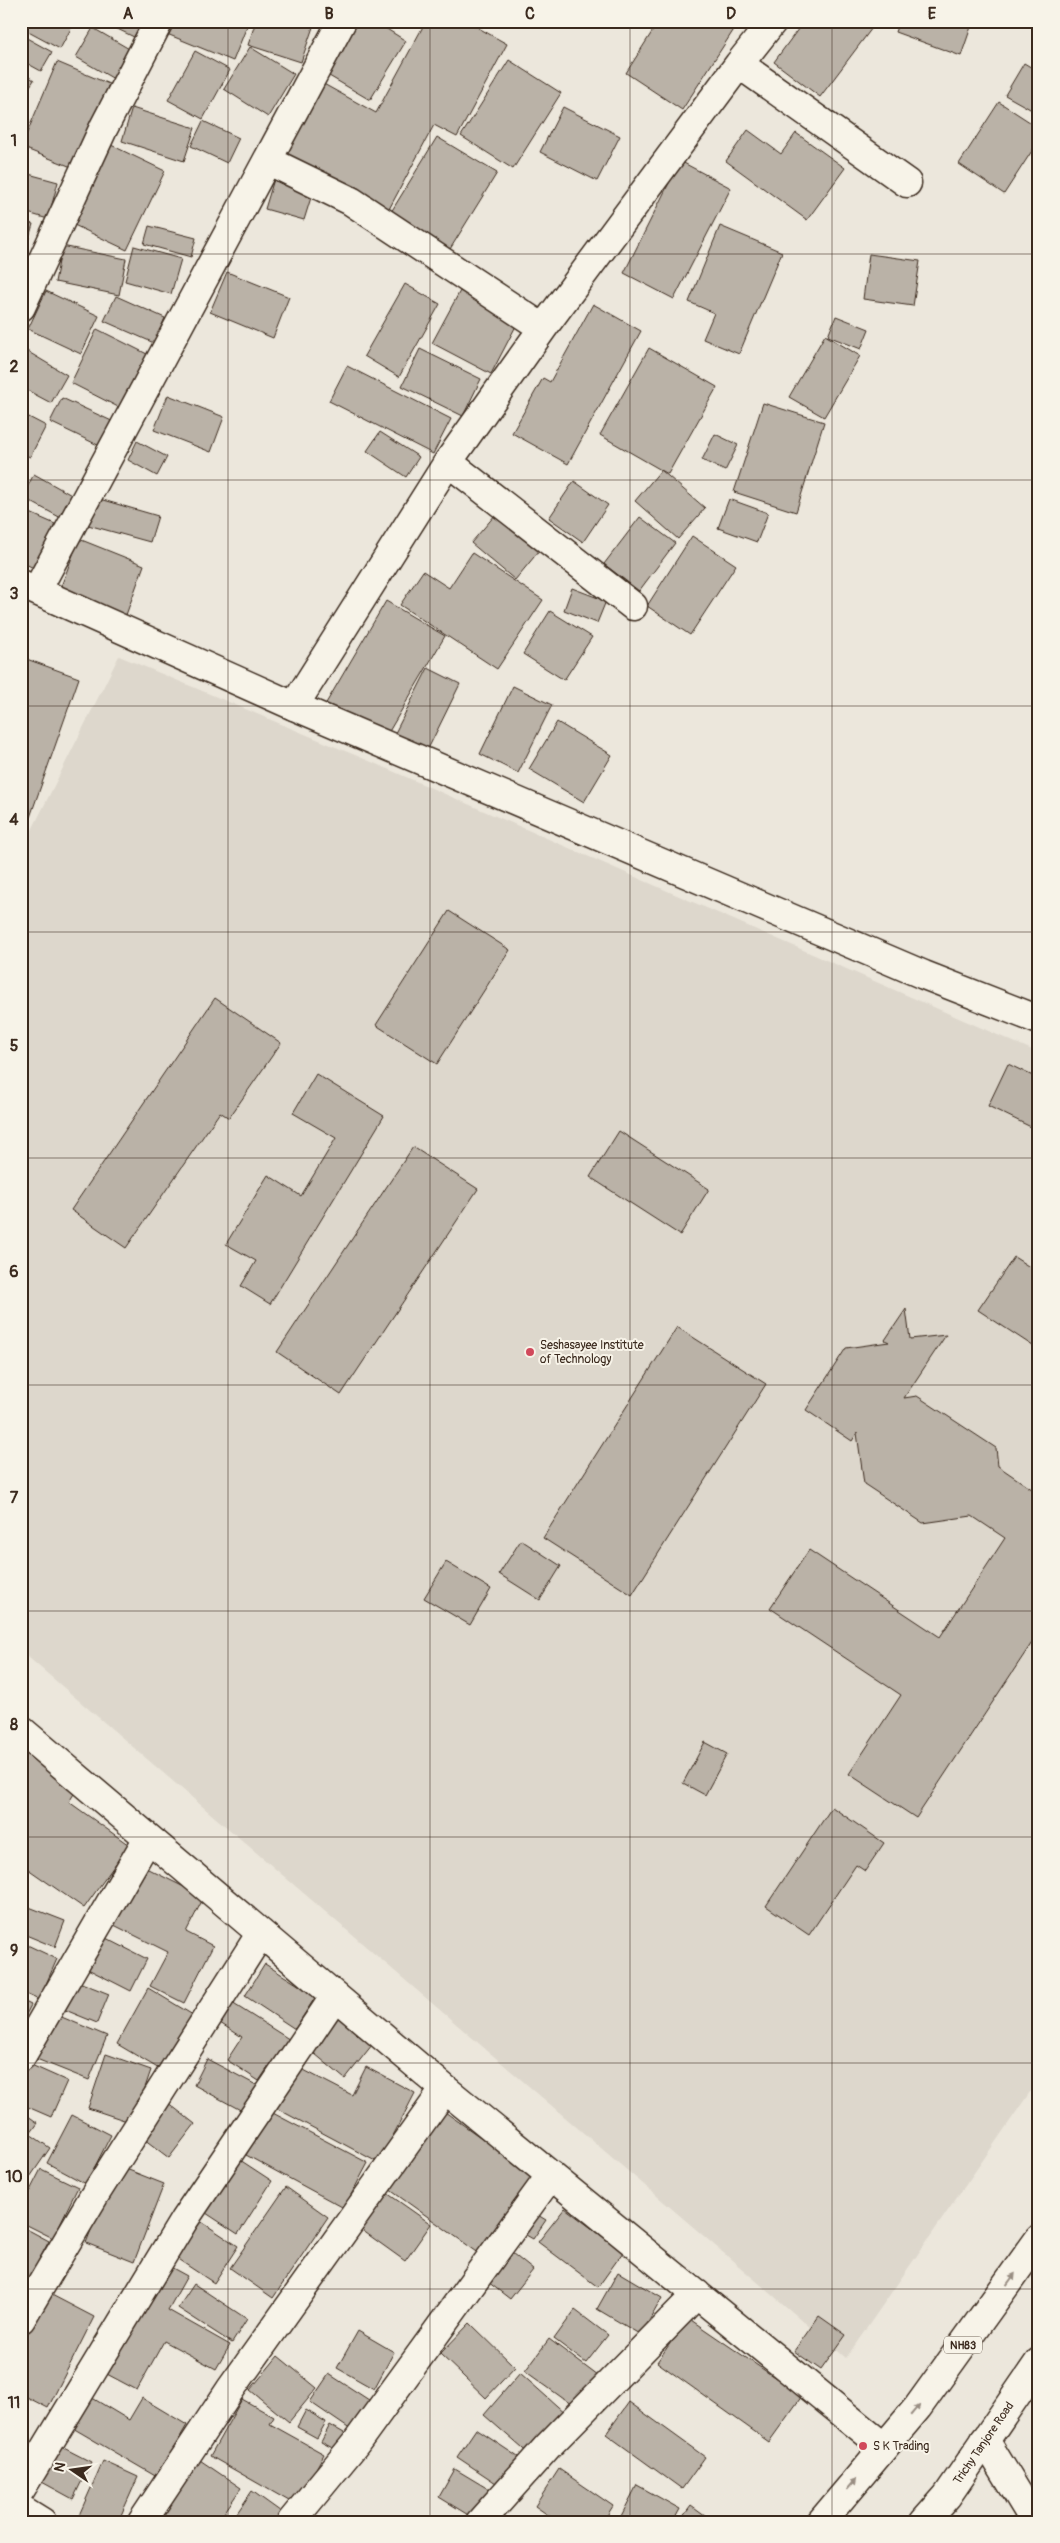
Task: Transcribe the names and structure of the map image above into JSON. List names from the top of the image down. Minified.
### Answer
{"streets":{"main road":["NH83","Trichy Tanjore Road"]},"places":["Seshasayee Institute of Technology","S K Trading"],"north":"left","grid":{"columns":["A","B","C","D","E"],"rows":["1","2","3","4","5","6","7","8","9","10","11"]}}
